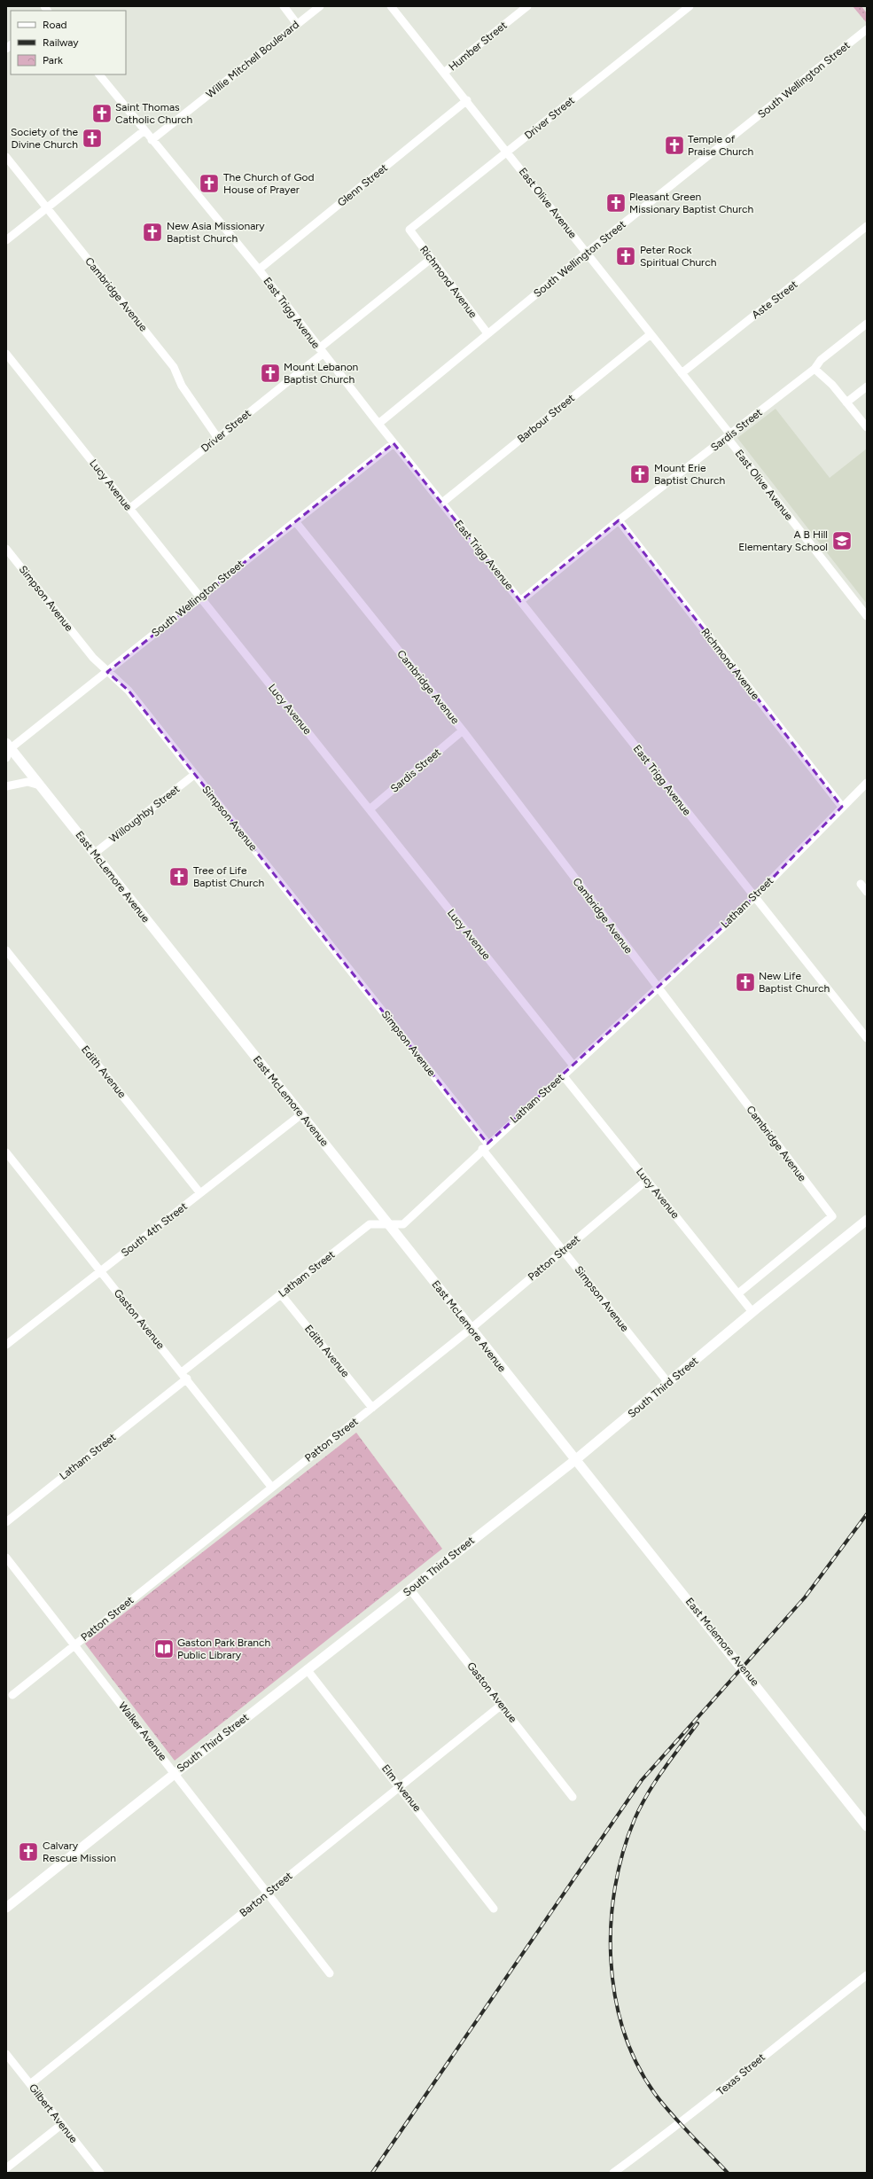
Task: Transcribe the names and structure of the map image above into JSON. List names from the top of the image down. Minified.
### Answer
{"streets":{"main road":["East McLemore Avenue","South Third Street","East Mclemore Avenue"],"street":["Humber Street","Willie Mitchell Boulevard","South Wellington Street","Driver Street","Glenn Street","East Olive Avenue","Richmond Avenue","Cambridge Avenue","Aste Street","East Trigg Avenue","Barbour Street","Sardis Street","Lucy Avenue","Simpson Avenue","Willoughby Street","Latham Street","Edith Avenue","South 4th Street","Patton Street","Gaston Avenue","Walker Avenue","Elm Avenue","Barton Street","Texas Street","Gilbert Avenue"]},"crossings":[["Humber Street","East Olive Avenue"],["Willie Mitchell Boulevard","East Trigg Avenue"],["South Wellington Street","East Olive Avenue"],["South Wellington Street","Richmond Avenue"],["South Wellington Street","Cambridge Avenue"],["South Wellington Street","East Trigg Avenue"],["South Wellington Street","Lucy Avenue"],["South Wellington Street","Simpson Avenue"],["South Wellington Street","East McLemore Avenue"],["Driver Street","East Olive Avenue"],["Driver Street","Richmond Avenue"],["Driver Street","Cambridge Avenue"],["Driver Street","East Trigg Avenue"],["Driver Street","Lucy Avenue"],["Glenn Street","East Olive Avenue"],["Glenn Street","East Trigg Avenue"],["East Olive Avenue","Aste Street"],["East Olive Avenue","Barbour Street"],["East Olive Avenue","Sardis Street"],["Richmond Avenue","Sardis Street"],["Richmond Avenue","Latham Street"],["Cambridge Avenue","Sardis Street"],["Cambridge Avenue","Lucy Avenue"],["Cambridge Avenue","Latham Street"],["East Trigg Avenue","Barbour Street"],["East Trigg Avenue","Sardis Street"],["East Trigg Avenue","Latham Street"],["Sardis Street","Lucy Avenue"],["Lucy Avenue","Latham Street"],["Lucy Avenue","Patton Street"],["Lucy Avenue","South Third Street"],["Simpson Avenue","Willoughby Street"],["Simpson Avenue","Latham Street"],["Simpson Avenue","Patton Street"],["Simpson Avenue","South Third Street"],["Willoughby Street","East McLemore Avenue"],["East McLemore Avenue","Latham Street"],["East McLemore Avenue","South 4th Street"],["East McLemore Avenue","Patton Street"],["East McLemore Avenue","South Third Street"],["East McLemore Avenue","East Mclemore Avenue"],["Latham Street","Edith Avenue"],["Latham Street","Gaston Avenue"],["Edith Avenue","South 4th Street"],["Edith Avenue","Patton Street"],["South 4th Street","Gaston Avenue"],["Patton Street","Gaston Avenue"],["Patton Street","Walker Avenue"],["Gaston Avenue","South Third Street"],["Gaston Avenue","Barton Street"],["South Third Street","East Mclemore Avenue"],["South Third Street","Walker Avenue"],["South Third Street","Elm Avenue"],["Walker Avenue","Barton Street"],["Elm Avenue","Barton Street"],["Barton Street","Gilbert Avenue"]],"places":{"church":["Saint Thomas Catholic Church","Society of the Divine Church","Temple of Praise Church","The Church of God House of Prayer","Pleasant Green Missionary Baptist Church","New Asia Missionary Baptist Church","Peter Rock Spiritual Church","Mount Lebanon Baptist Church","Mount Erie Baptist Church","Tree of Life Baptist Church","New Life Baptist Church","Calvary Rescue Mission"],"school or university":["A B Hill Elementary School"],"library":["Gaston Park Branch Public Library"]},"legend":["Road","Railway","Park"]}
